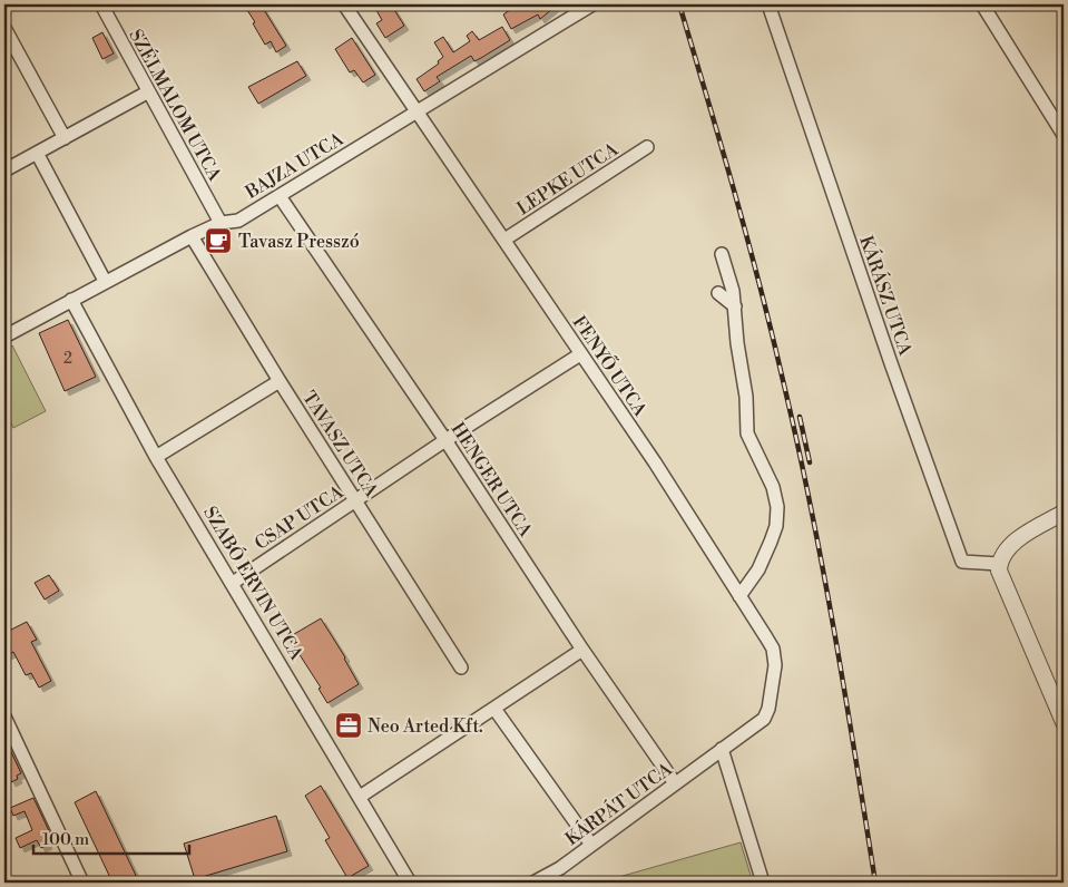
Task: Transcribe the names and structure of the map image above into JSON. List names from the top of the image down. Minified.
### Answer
{"streets":{"street":["SZÉLMALOM UTCA","BAJZA UTCA","LEPKE UTCA","KÁRÁSZ UTCA","FENYŐ UTCA","TAVASZ UTCA","HENGER UTCA","CSAP UTCA","SZABÓ ERVIN UTCA","KÁRPÁT UTCA"]},"crossings":[["SZÉLMALOM UTCA","BAJZA UTCA"],["BAJZA UTCA","FENYŐ UTCA"],["BAJZA UTCA","TAVASZ UTCA"],["BAJZA UTCA","HENGER UTCA"],["BAJZA UTCA","SZABÓ ERVIN UTCA"],["LEPKE UTCA","FENYŐ UTCA"],["FENYŐ UTCA","CSAP UTCA"],["FENYŐ UTCA","KÁRPÁT UTCA"],["TAVASZ UTCA","CSAP UTCA"],["HENGER UTCA","CSAP UTCA"],["HENGER UTCA","KÁRPÁT UTCA"],["CSAP UTCA","SZABÓ ERVIN UTCA"]],"places":{"cafe":["Tavasz Presszó"],"office":["Neo Arted Kft."]},"house_numbers":["2"],"scale_bar":"100 m"}
